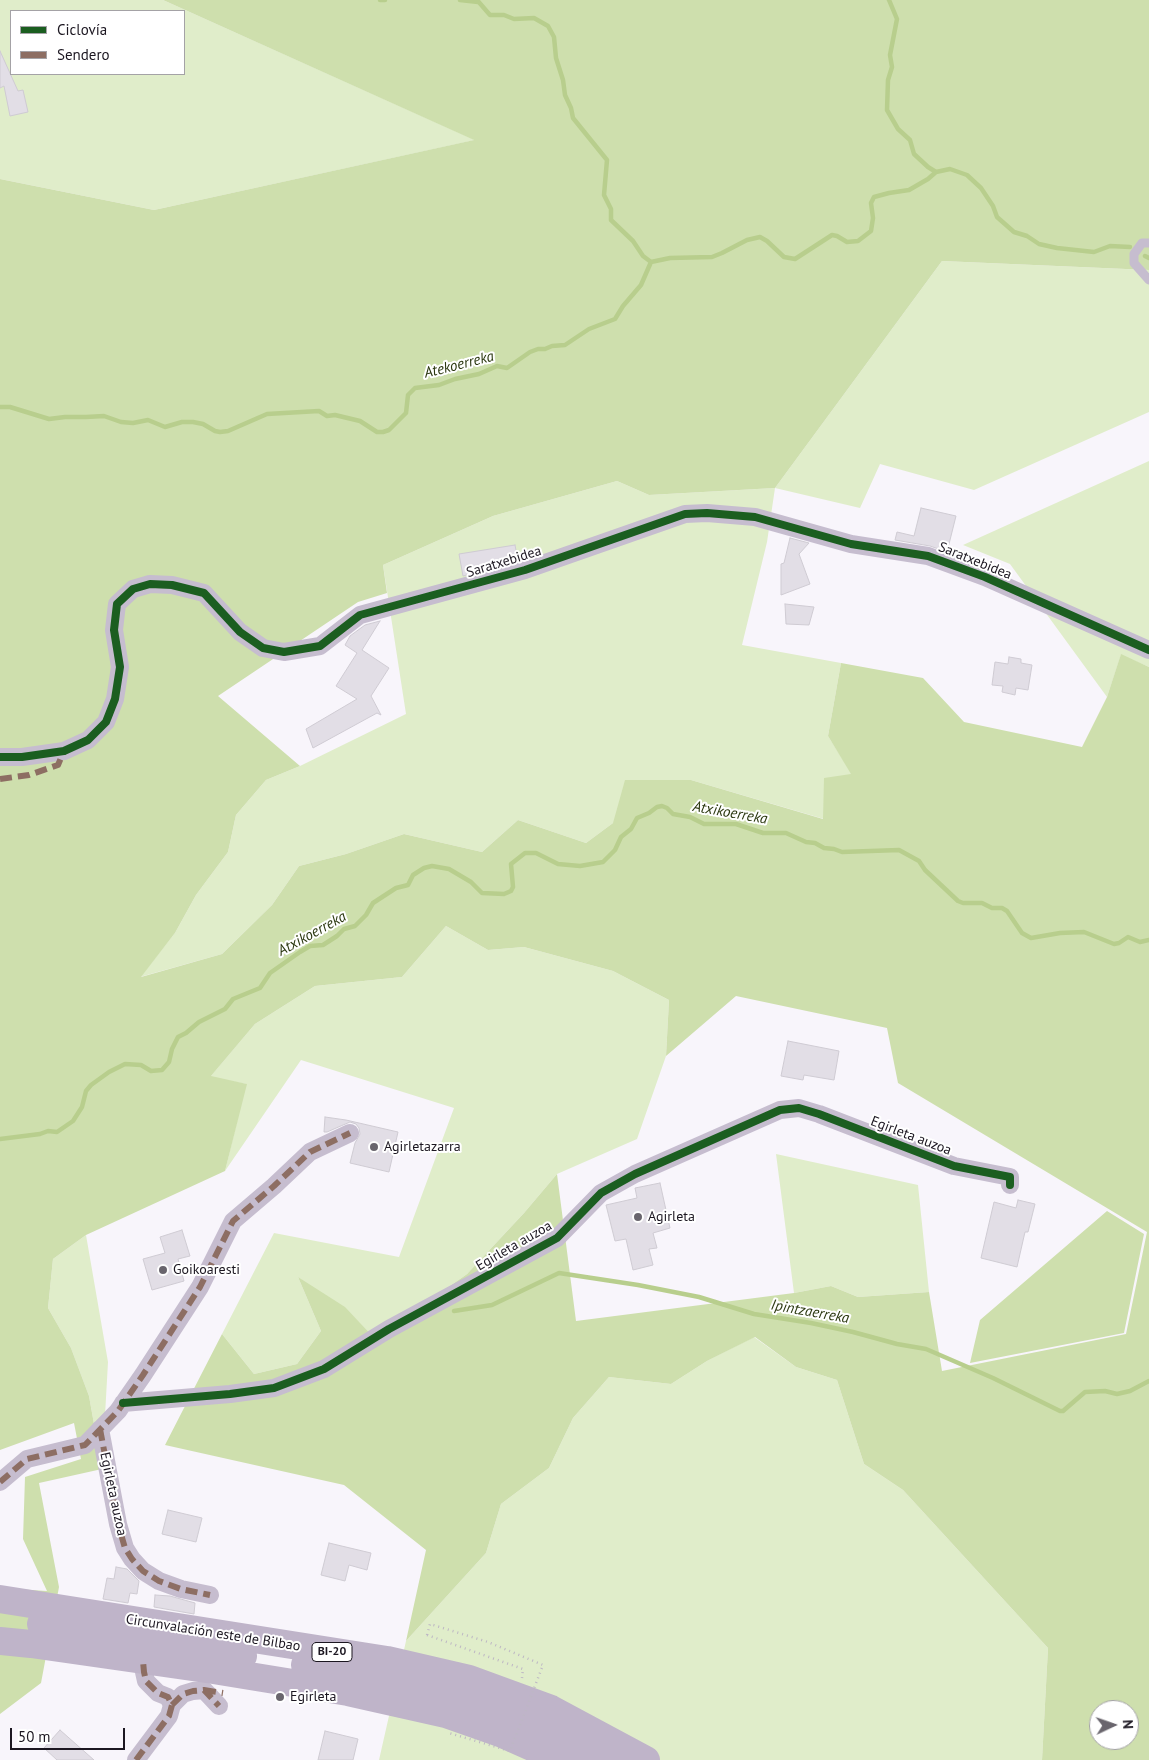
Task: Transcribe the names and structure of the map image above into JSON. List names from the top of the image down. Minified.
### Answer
{"streets":{"main road":["Circunvalación este de Bilbao","BI-20"],"street":["Saratxebidea","Egirleta auzoa"]},"water":["Atekoerreka","Atxikoerreka","Ipintzaerreka"],"places":["Agirletazarra","Agirleta","Goikoaresti","Egirleta"],"legend":["Ciclovía","Sendero"],"scale_bar":"50 m","north":"right"}
